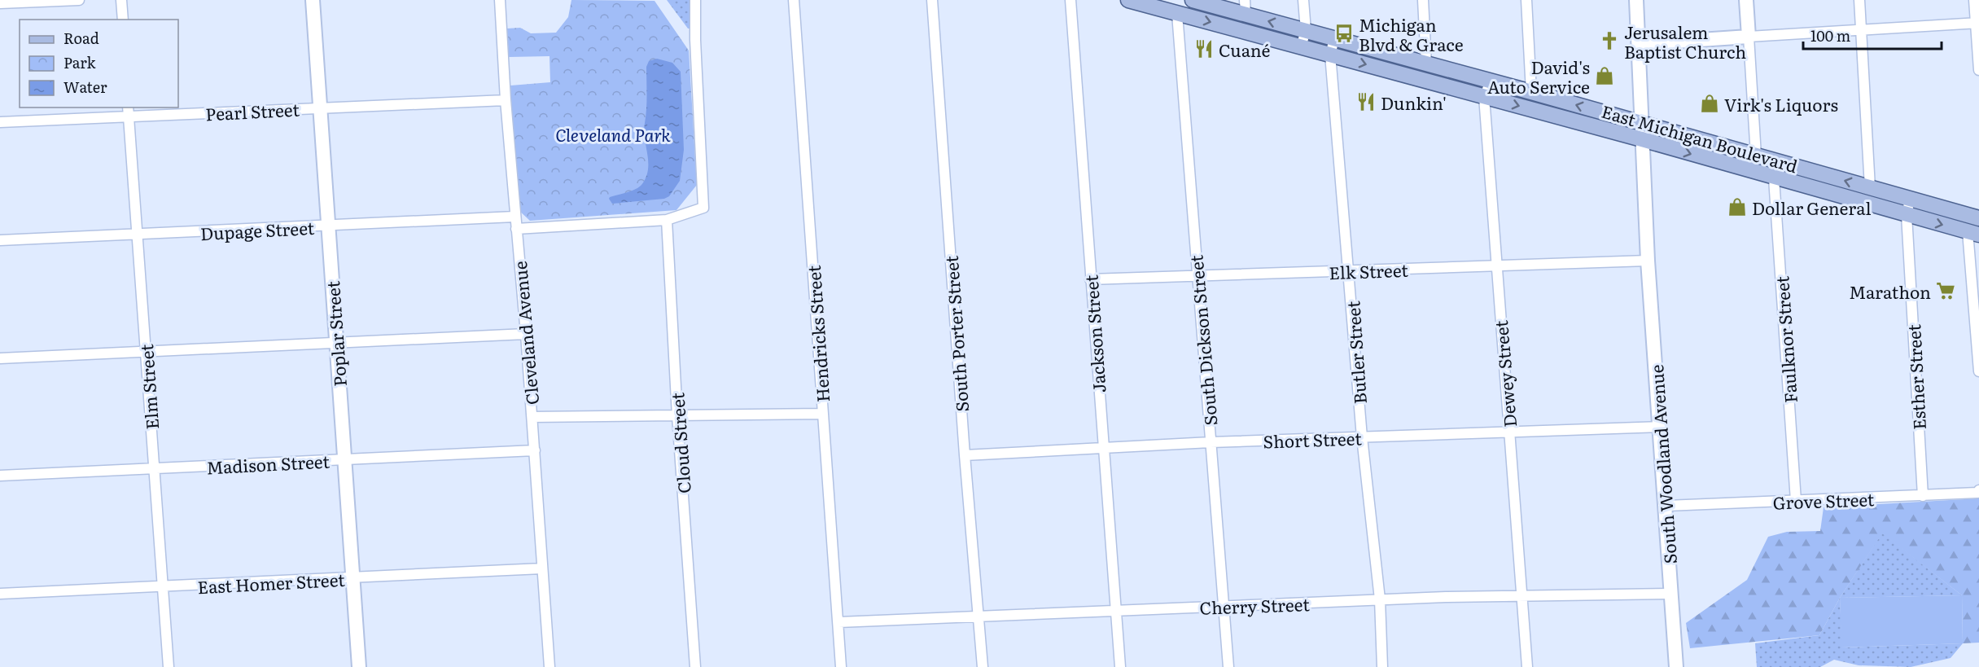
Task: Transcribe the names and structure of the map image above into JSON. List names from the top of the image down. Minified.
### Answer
{"streets":{"main road":["East Michigan Boulevard"],"street":["Pearl Street","Dupage Street","Elk Street","Cleveland Avenue","Poplar Street","Hendricks Street","South Porter Street","Jackson Street","Faulknor Street","South Dickson Street","Butler Street","Dewey Street","Esther Street","Elm Street","Short Street","Cloud Street","Madison Street","South Woodland Avenue","Grove Street","East Homer Street","Cherry Street"]},"crossings":[["Pearl Street","Cleveland Avenue"],["Pearl Street","Poplar Street"],["Pearl Street","Elm Street"],["East Michigan Boulevard","Faulknor Street"],["East Michigan Boulevard","South Dickson Street"],["East Michigan Boulevard","Butler Street"],["East Michigan Boulevard","Dewey Street"],["East Michigan Boulevard","Esther Street"],["East Michigan Boulevard","South Woodland Avenue"],["Dupage Street","Cleveland Avenue"],["Dupage Street","Poplar Street"],["Dupage Street","Elm Street"],["Elk Street","Jackson Street"],["Elk Street","South Dickson Street"],["Elk Street","Butler Street"],["Elk Street","Dewey Street"],["Elk Street","South Woodland Avenue"],["Cleveland Avenue","Madison Street"],["Cleveland Avenue","East Homer Street"],["Poplar Street","Madison Street"],["Poplar Street","East Homer Street"],["Hendricks Street","Cherry Street"],["South Porter Street","Short Street"],["South Porter Street","Cherry Street"],["Jackson Street","Short Street"],["Jackson Street","Cherry Street"],["Faulknor Street","Grove Street"],["South Dickson Street","Short Street"],["South Dickson Street","Cherry Street"],["Butler Street","Short Street"],["Butler Street","Cherry Street"],["Dewey Street","Short Street"],["Dewey Street","Cherry Street"],["Esther Street","Grove Street"],["Elm Street","Madison Street"],["Elm Street","East Homer Street"],["Short Street","South Woodland Avenue"],["South Woodland Avenue","Grove Street"],["South Woodland Avenue","Cherry Street"]],"parks":["Cleveland Park"],"places":{"bus stop":["Michigan Blvd & Grace"],"church":["Jerusalem Baptist Church"],"restaurant":["Cuané","Dunkin'"],"shop":["David's Auto Service","Virk's Liquors","Dollar General"],"supermarket":["Marathon"]},"legend":["Road","Park","Water"],"scale_bar":"100 m"}
